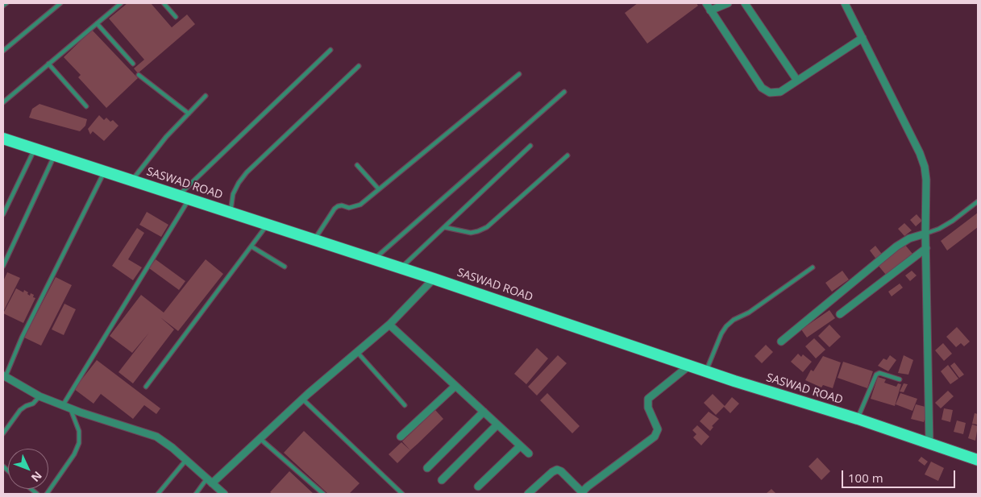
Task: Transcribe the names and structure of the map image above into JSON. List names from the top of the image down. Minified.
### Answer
{"streets":{"highway":["SASWAD ROAD"]},"scale_bar":"100 m","north":"bottom right"}
